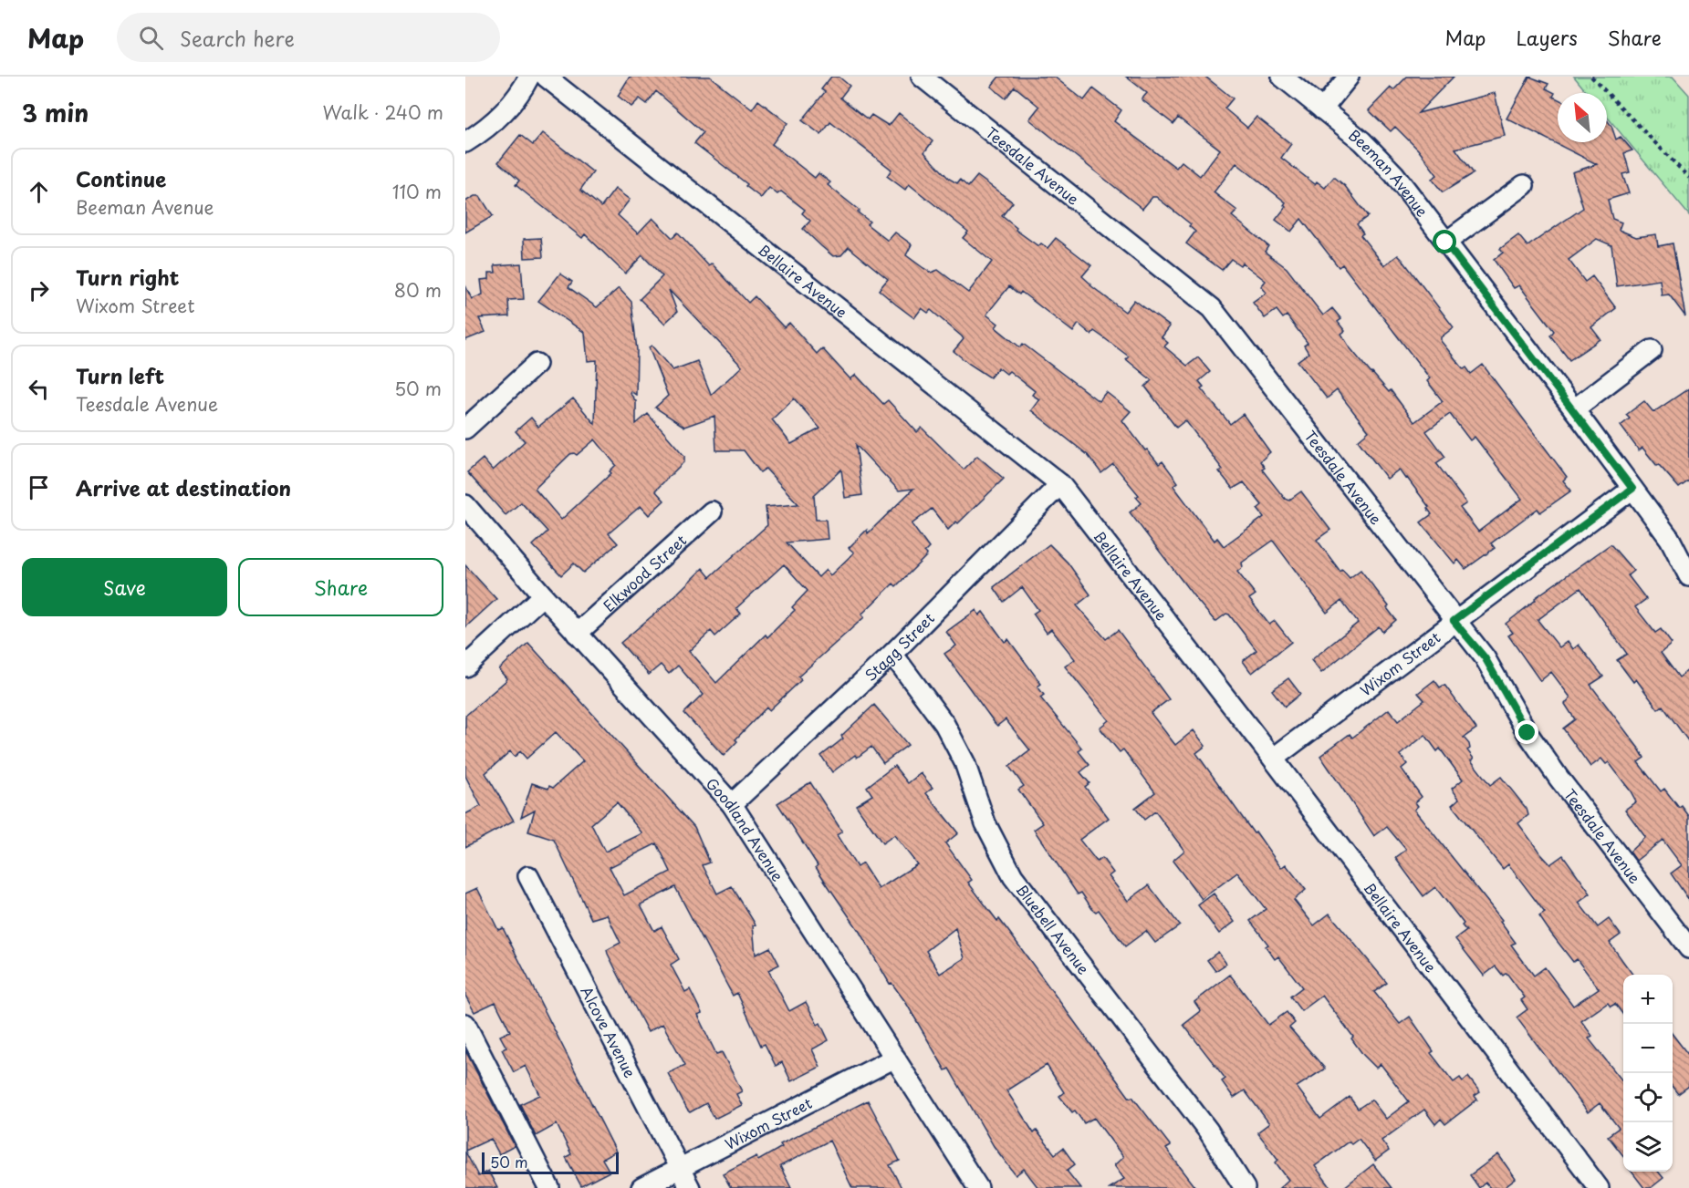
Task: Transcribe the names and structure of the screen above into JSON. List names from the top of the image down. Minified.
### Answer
{"streets":{"street":["Teesdale Avenue","Beeman Avenue","Bellaire Avenue","Elkwood Street","Stagg Street","Wixom Street","Goodland Avenue","Bluebell Avenue","Alcove Avenue"]},"crossings":[["Teesdale Avenue","Wixom Street"],["Beeman Avenue","Wixom Street"],["Bellaire Avenue","Stagg Street"],["Bellaire Avenue","Wixom Street"],["Elkwood Street","Goodland Avenue"],["Stagg Street","Goodland Avenue"],["Stagg Street","Bluebell Avenue"],["Wixom Street","Goodland Avenue"],["Wixom Street","Alcove Avenue"]],"scale_bar":"50 m","north":"top left","page":{"header":"Map","search":"Search here","nav":["Map","Layers","Share"],"heading":["3 min","Walk · 240 m"],"list":[["Continue","Beeman Avenue","110 m"],["Turn right","Wixom Street","80 m"],["Turn left","Teesdale Avenue","50 m"],"Arrive at destination"],"buttons":["Save","Share"],"map_buttons":["+","−"],"scale":"50 m"}}
